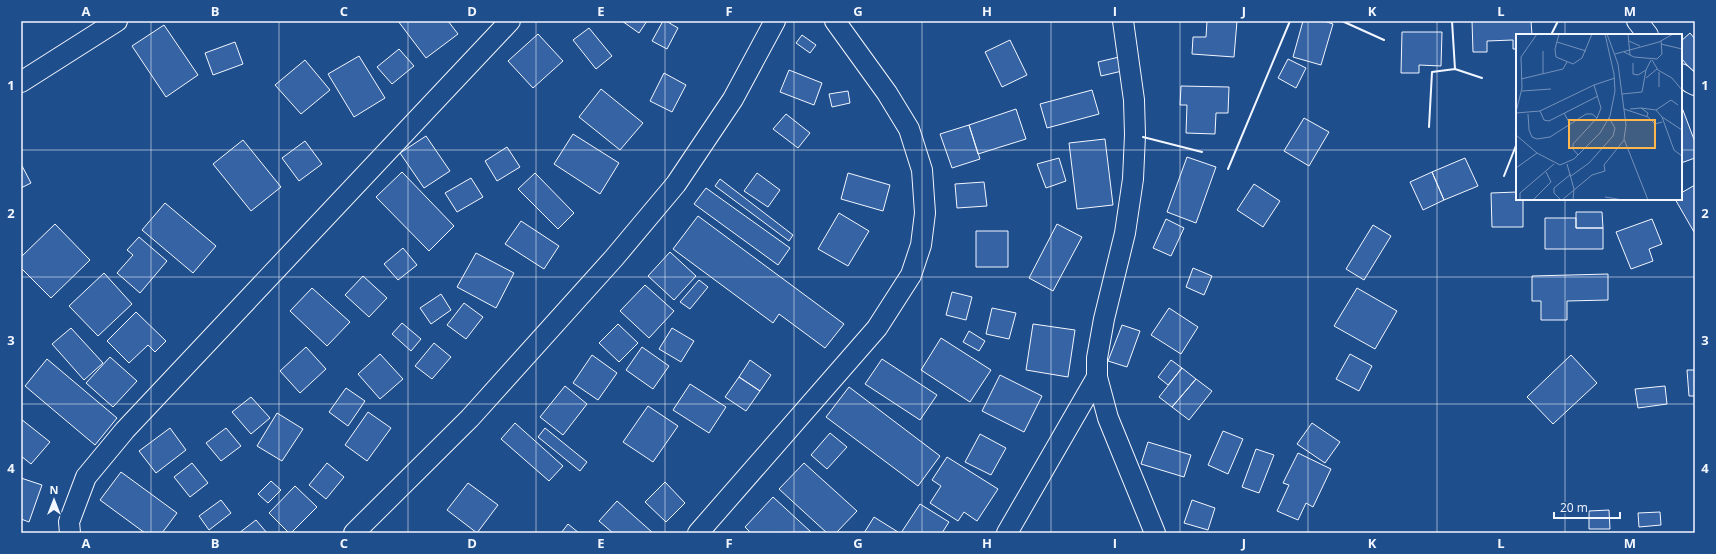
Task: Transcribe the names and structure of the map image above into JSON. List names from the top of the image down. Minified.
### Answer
{"scale_bar":"20 m","north":"top","grid":{"columns":["A","B","C","D","E","F","G","H","I","J","K","L","M"],"rows":["1","2","3","4"]}}
